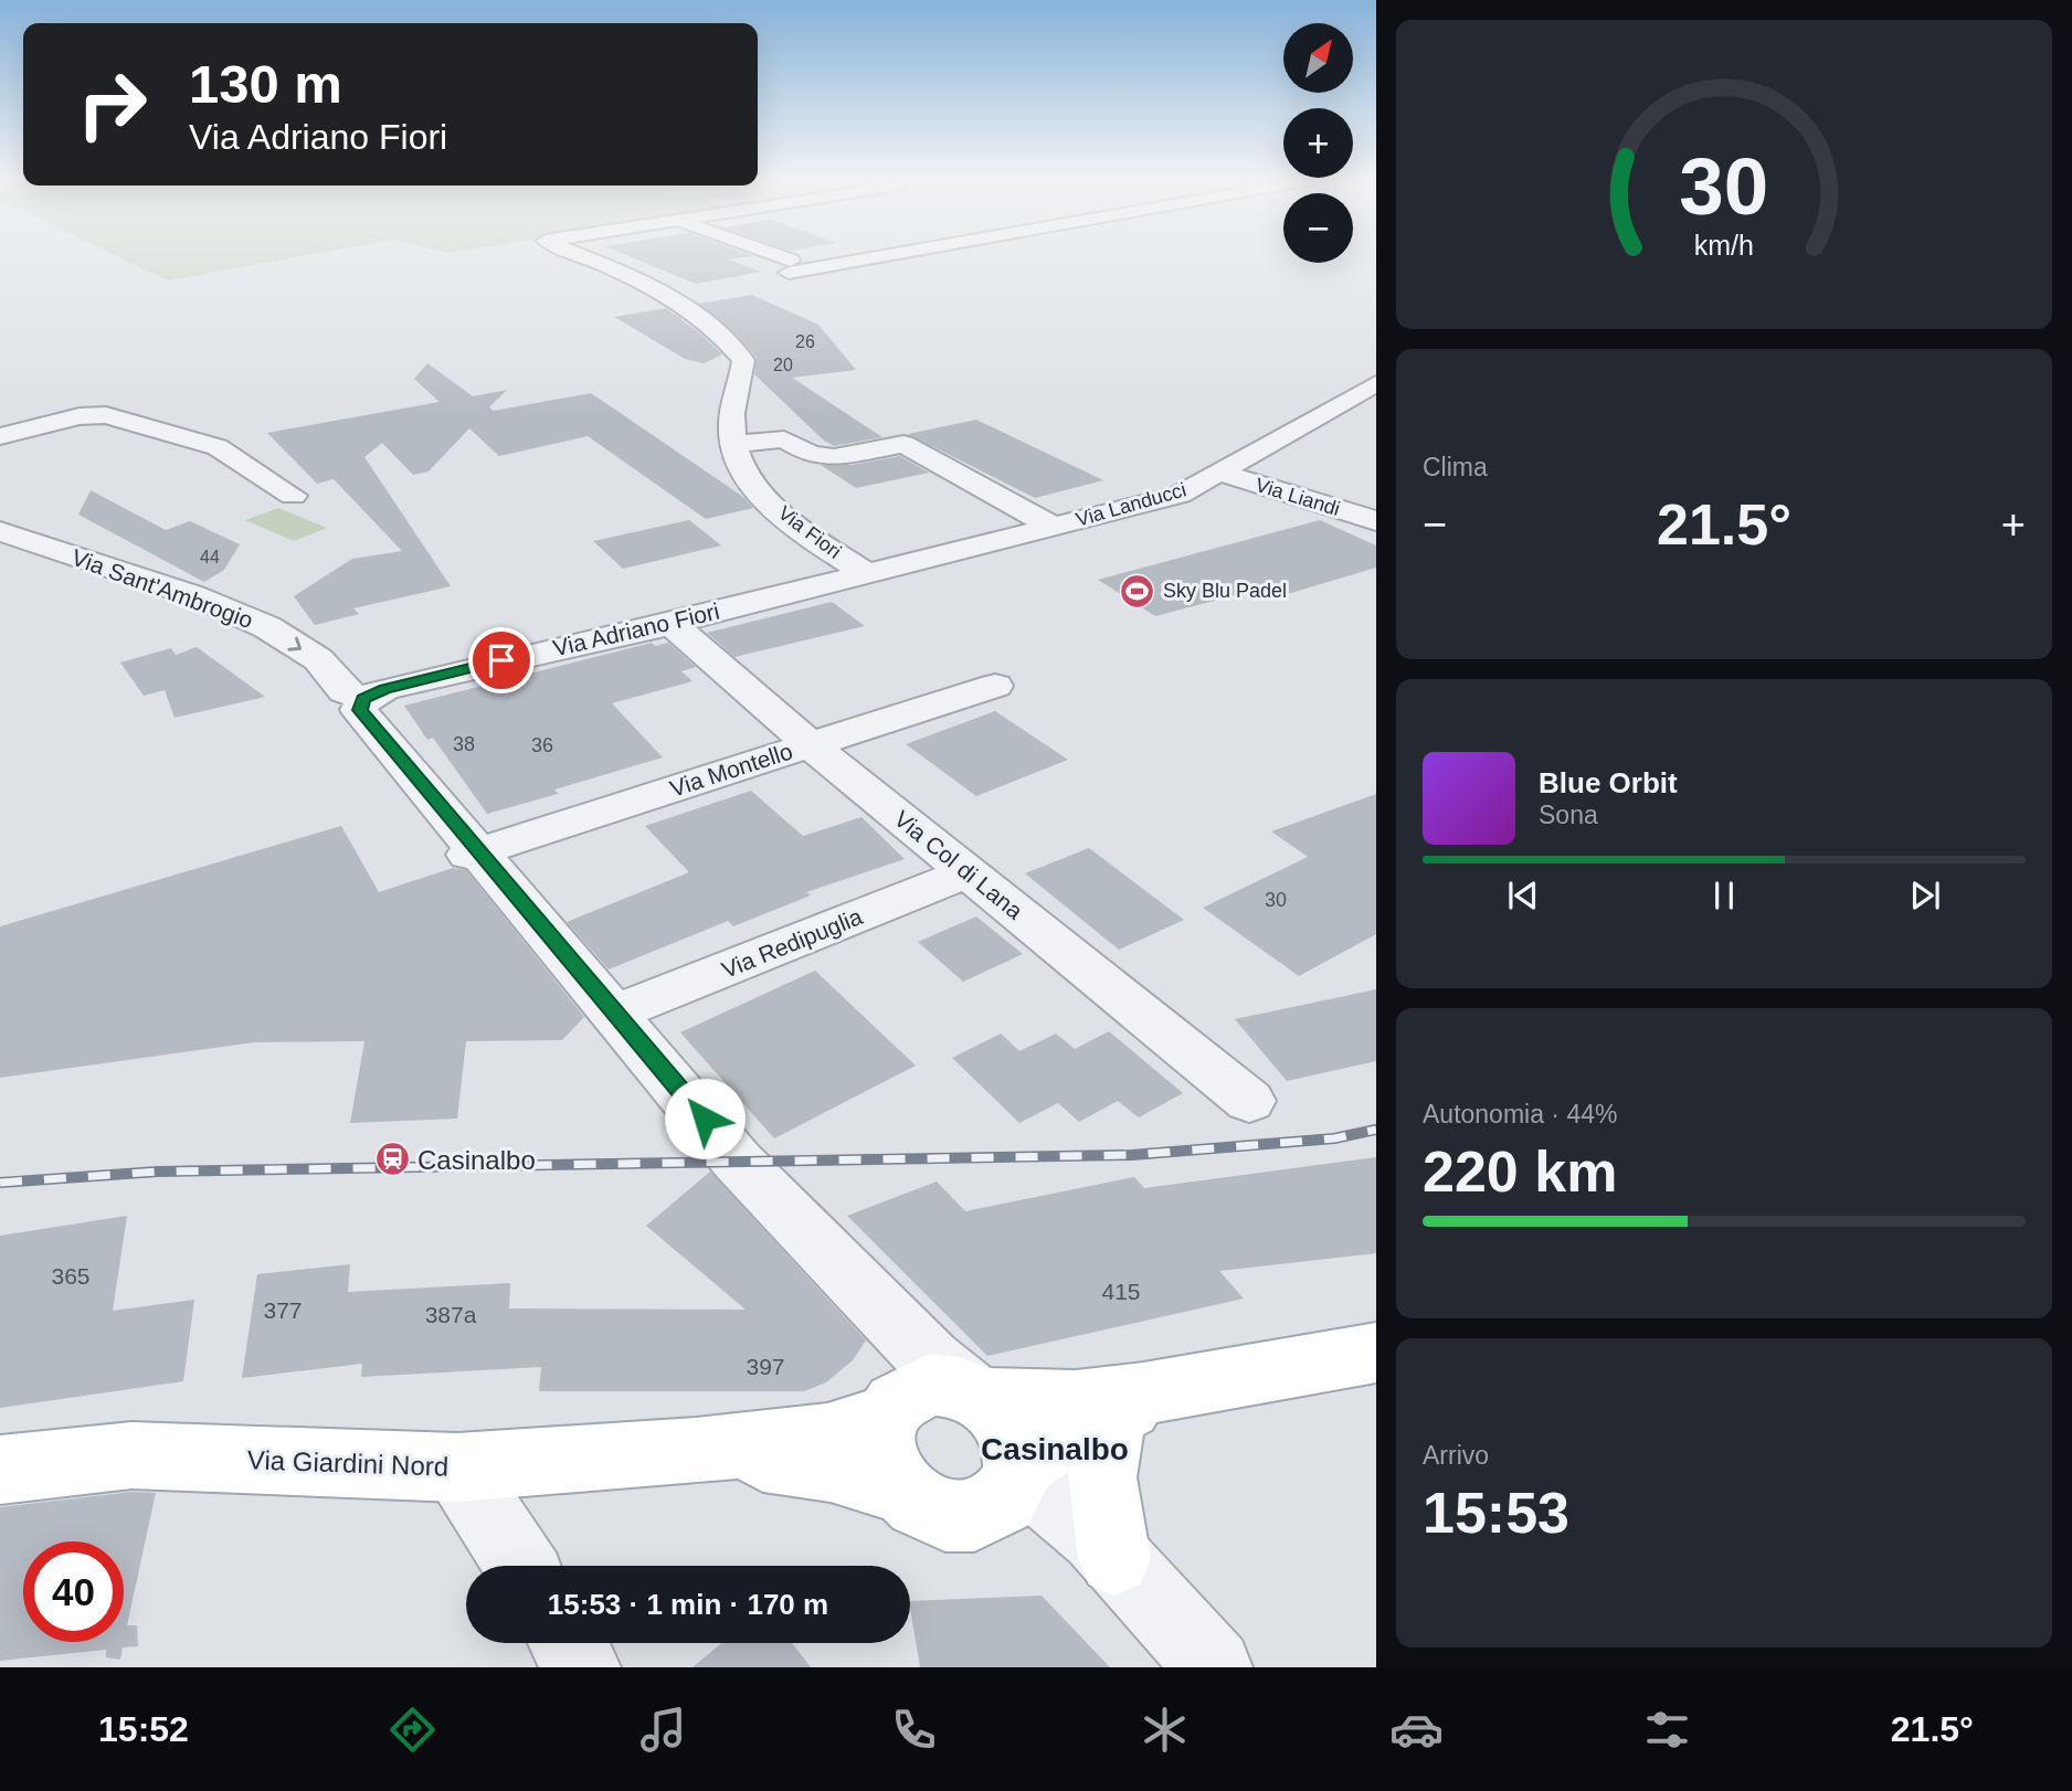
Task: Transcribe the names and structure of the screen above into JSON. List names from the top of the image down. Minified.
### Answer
{"streets":{"main road":["Via Giardini Nord"],"street":["Via Liandi","Via Landucci","Via Fiori","Via Sant'Ambrogio","Via Adriano Fiori","Via Montello","Via Col di Lana","Via Redipuglia"]},"crossings":[["Via Liandi","Via Landucci"],["Via Landucci","Via Fiori"],["Via Landucci","Via Adriano Fiori"],["Via Fiori","Via Adriano Fiori"],["Via Sant'Ambrogio","Via Adriano Fiori"],["Via Adriano Fiori","Via Col di Lana"],["Via Montello","Via Col di Lana"],["Via Col di Lana","Via Redipuglia"]],"districts":["Casinalbo"],"places":{"sports":["Sky Blu Padel"],"station":["Casinalbo"]},"house_numbers":["26","20","44","38","36","30","365","415","377","387a","397"],"north":"top right","page":{"map_buttons":["+","−"],"turn":["130 m","Via Adriano Fiori"],"tile":["Clima",["Autonomia · 44%","220 km"],["Arrivo","15:53"]],"heat":["−","21.5°","+"],"song":["Blue Orbit","Sona"],"limit":"40","trip":"15:53 · 1 min · 170 m","tabs":["15:52","21.5°"],"gauge":["30","km/h"]}}
